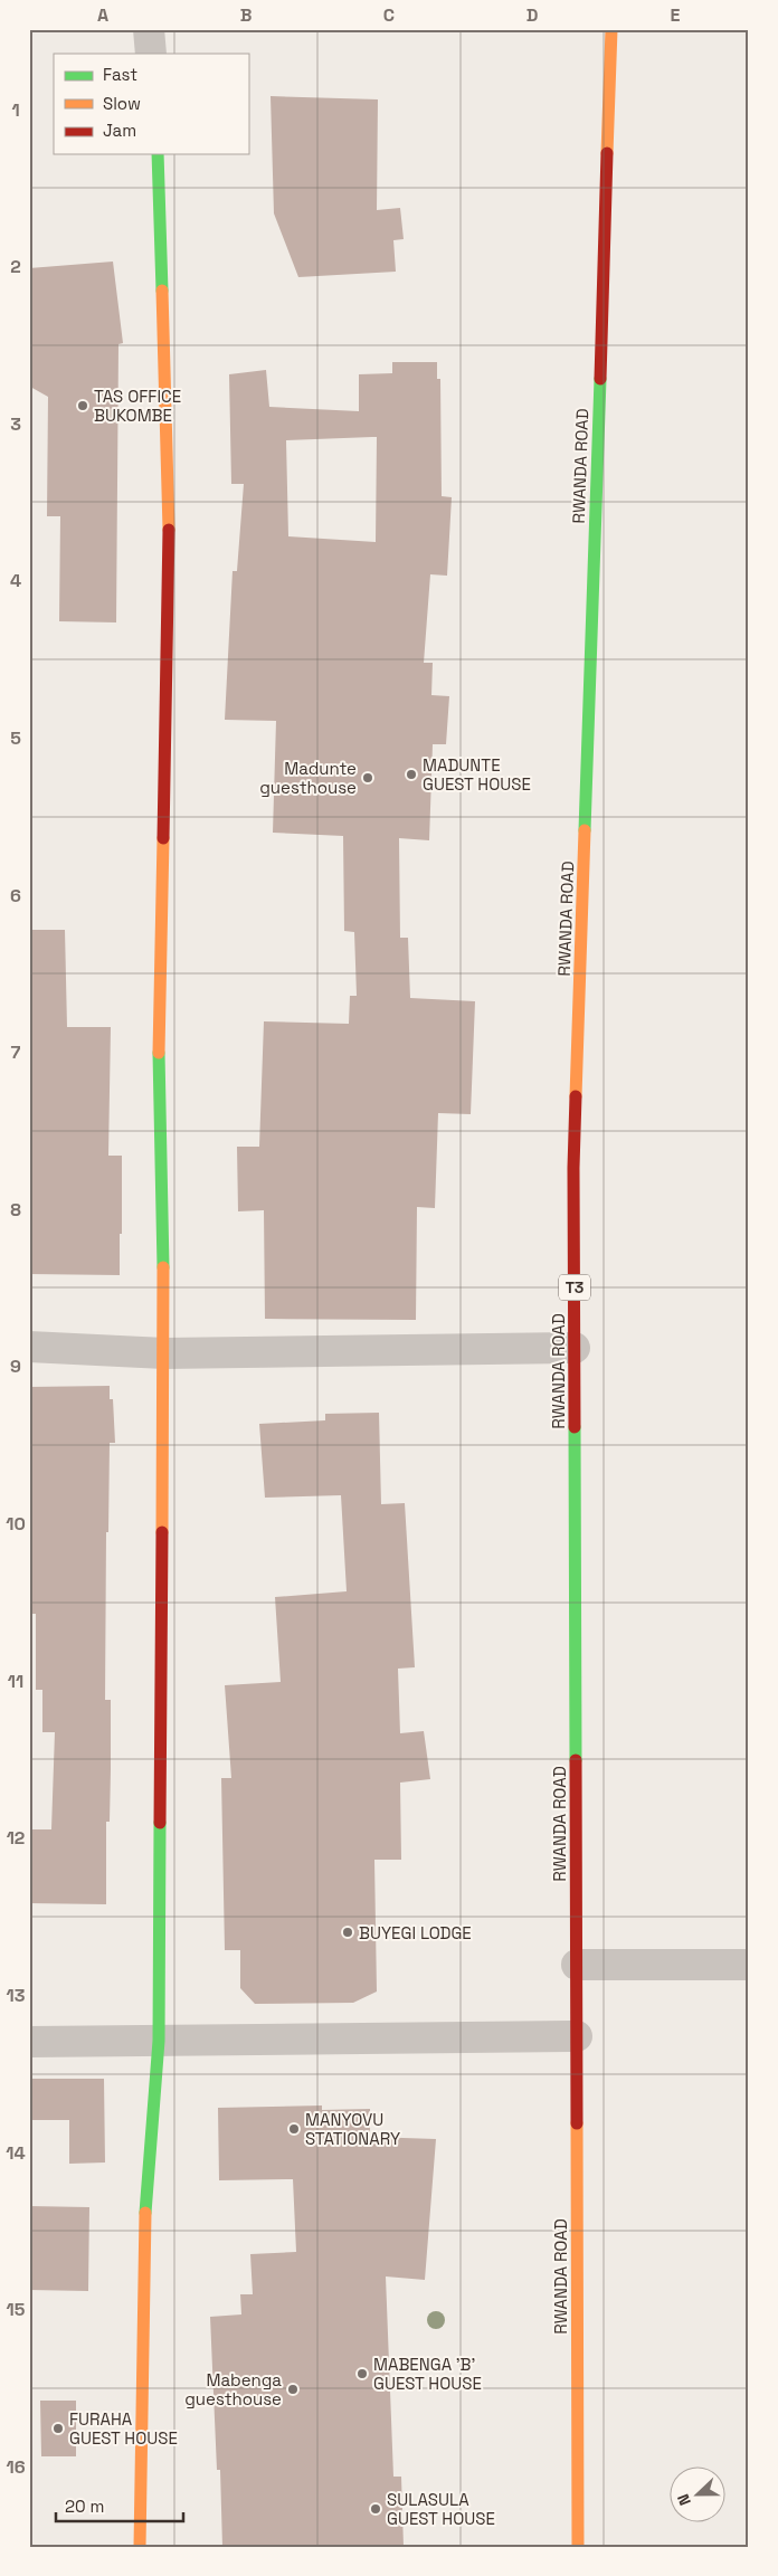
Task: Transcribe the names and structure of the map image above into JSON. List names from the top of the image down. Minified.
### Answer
{"streets":{"main road":["RWANDA ROAD","T3"]},"places":["TAS OFFICE BUKOMBE","MADUNTE GUEST HOUSE","Madunte guesthouse","BUYEGI LODGE","MANYOVU STATIONARY","MABENGA 'B' GUEST HOUSE","Mabenga guesthouse","FURAHA GUEST HOUSE","SULASULA GUEST HOUSE"],"legend":["Fast","Slow","Jam"],"scale_bar":"20 m","north":"left","grid":{"columns":["A","B","C","D","E"],"rows":["1","2","3","4","5","6","7","8","9","10","11","12","13","14","15","16"]}}
